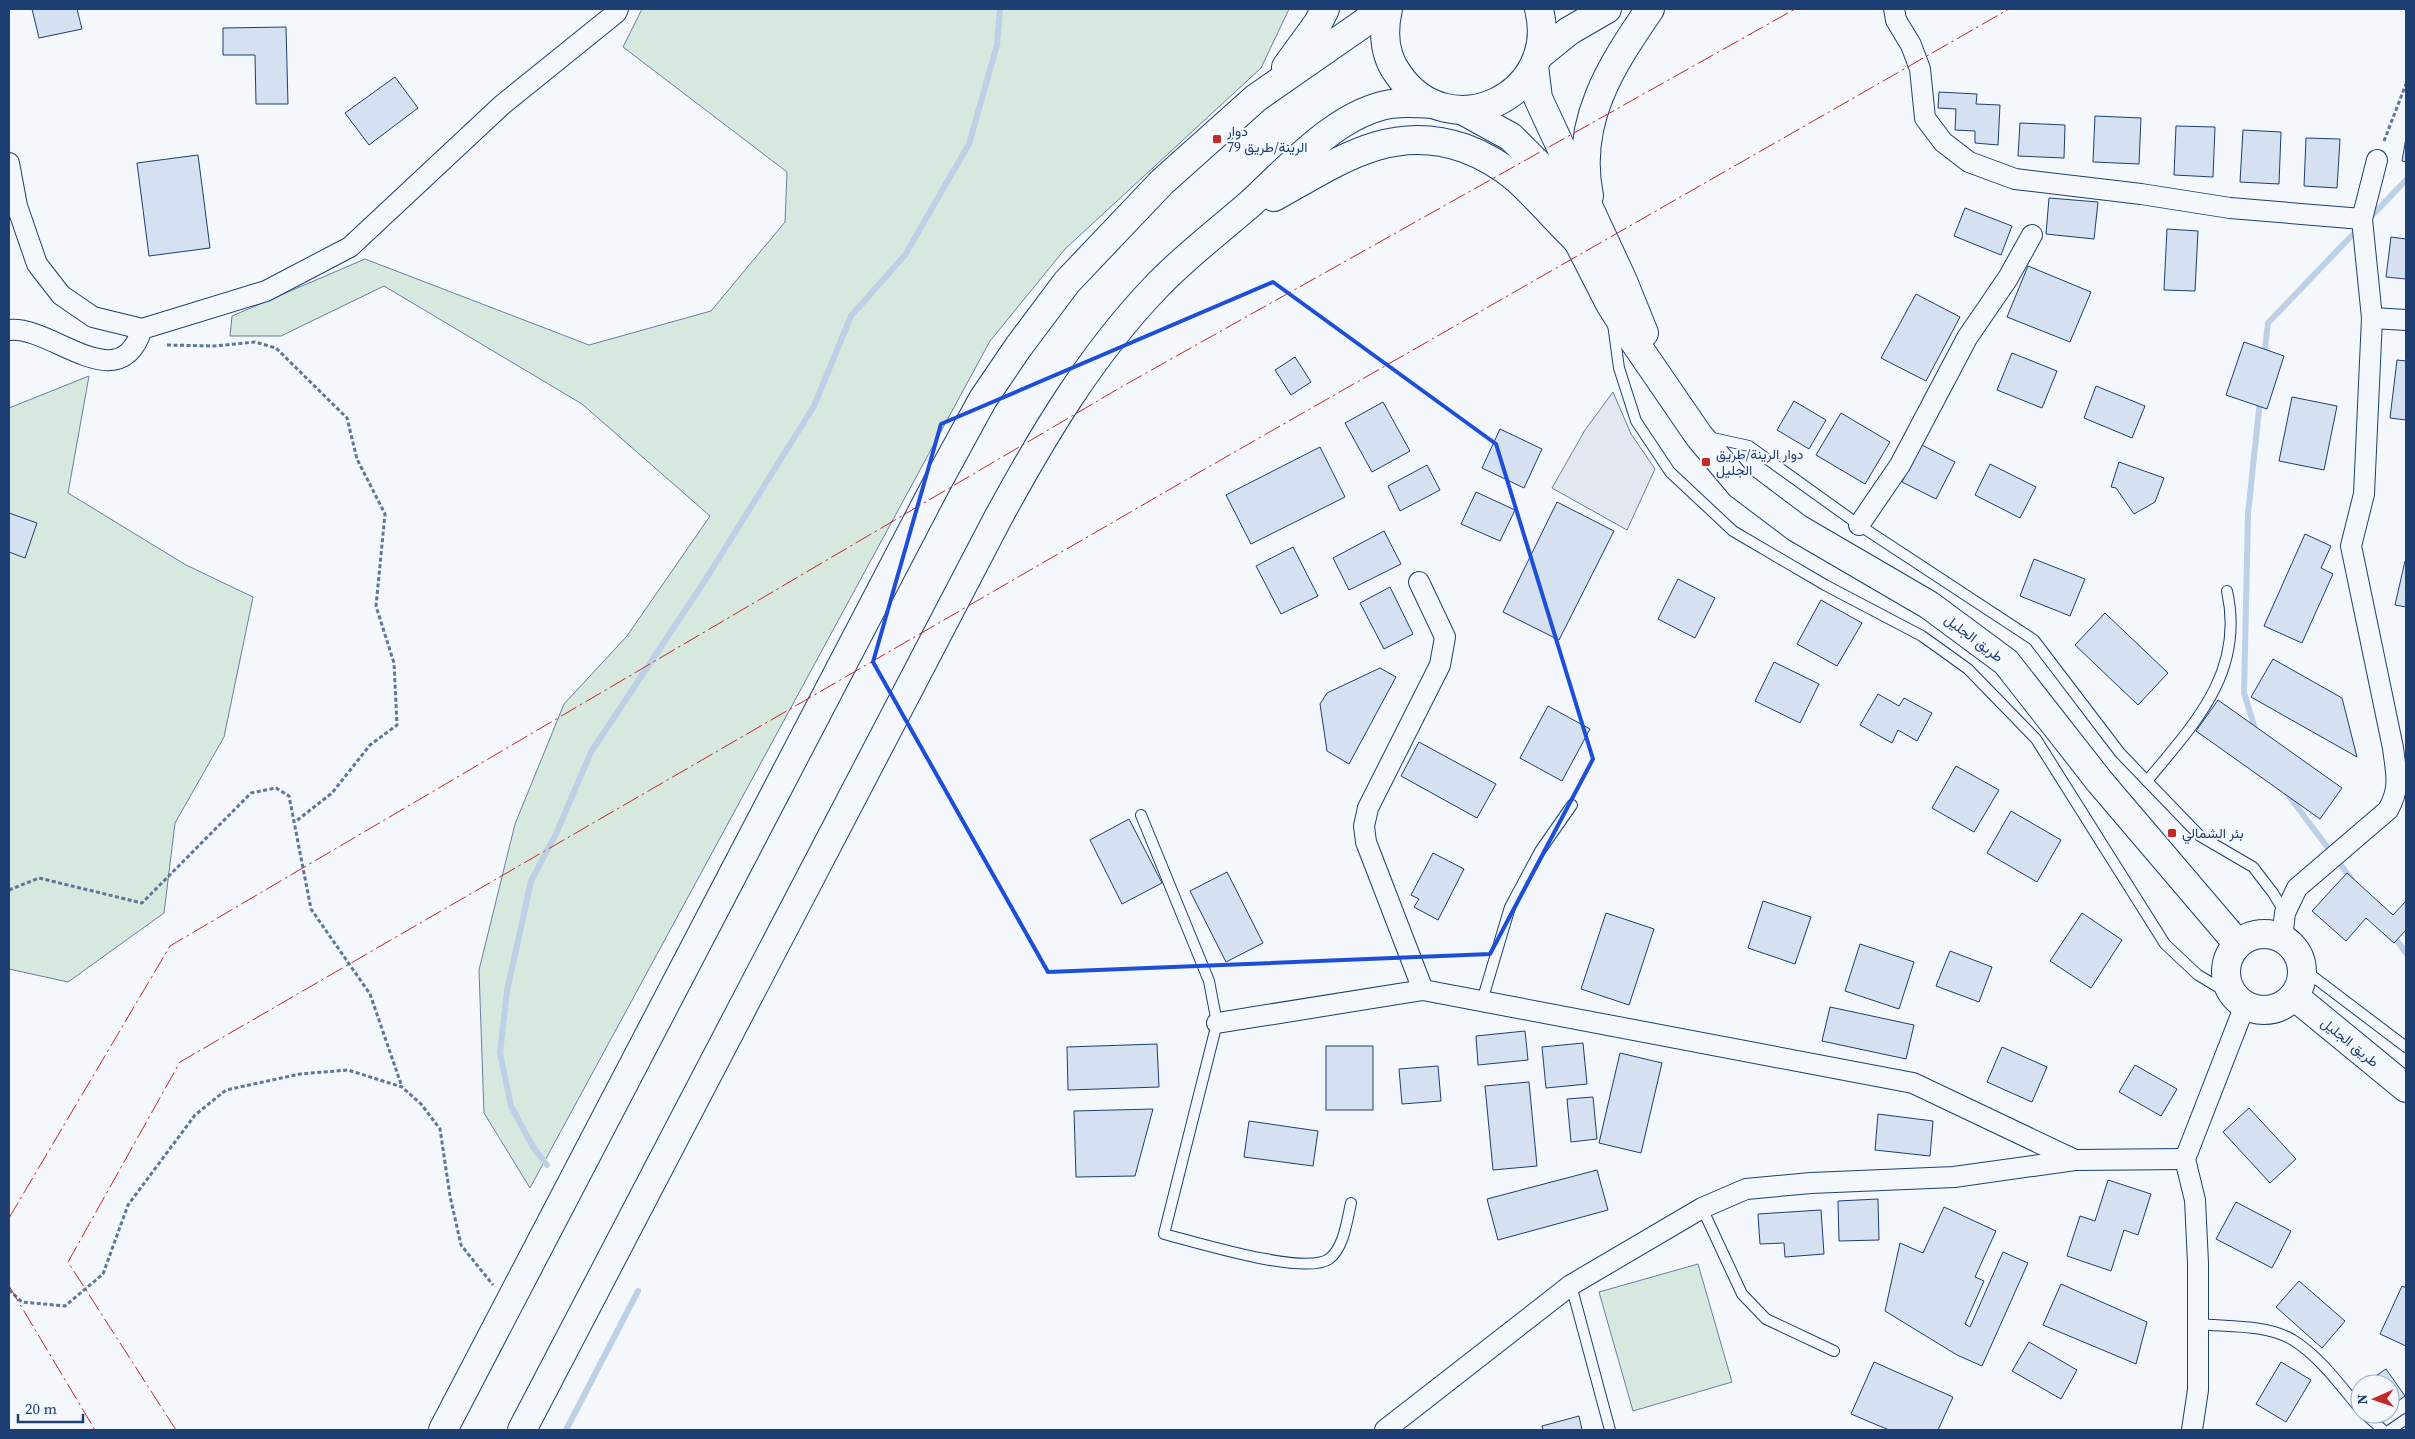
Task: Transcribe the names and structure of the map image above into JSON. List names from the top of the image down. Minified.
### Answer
{"streets":{"main road":["طريق الجليل"]},"places":{"transit":["دوار الرينة/طريق 79","دوار الرينة/طريق الجليل","بئر الشمالي"]},"scale_bar":"20 m","north":"left"}
